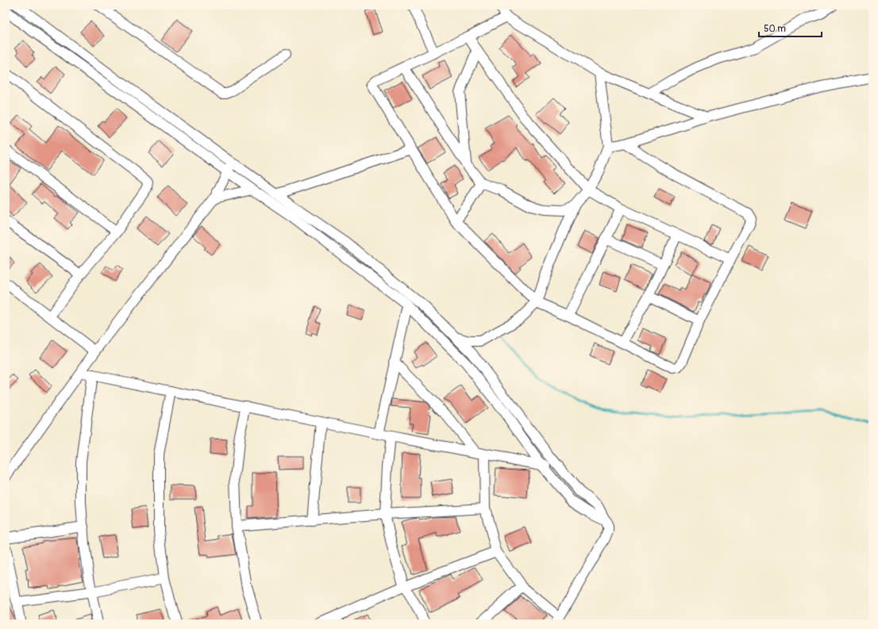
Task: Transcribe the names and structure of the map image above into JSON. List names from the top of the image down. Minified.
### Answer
{"scale_bar":"50 m"}
